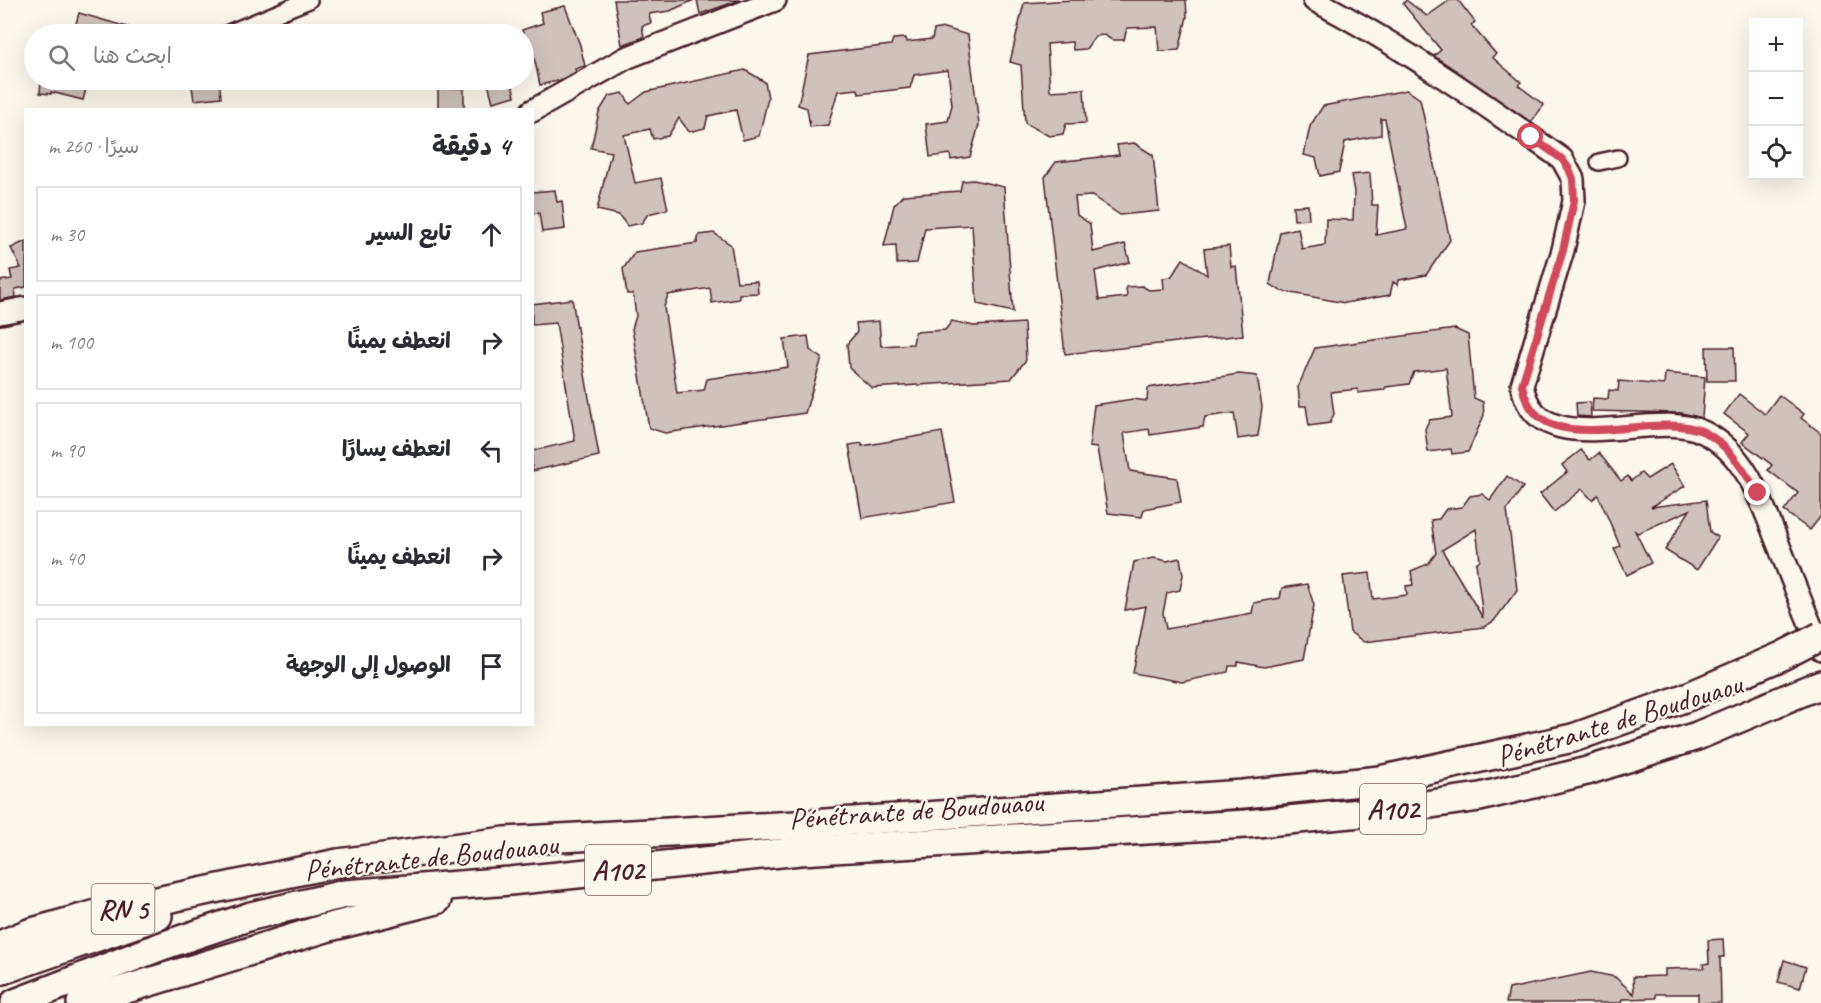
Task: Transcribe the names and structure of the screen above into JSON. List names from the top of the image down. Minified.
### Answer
{"streets":{"highway":["Pénétrante de Boudouaou","A102","RN 5"]},"crossings":[["Pénétrante de Boudouaou","RN 5"]],"page":{"map_buttons":["+","−"],"search":"ابحث هنا","heading":["4 دقيقة","سيرًا · 260 m"],"list":[["تابع السير","30 m"],["انعطف يمينًا","100 m"],["انعطف يسارًا","90 m"],["انعطف يمينًا","40 m"],"الوصول إلى الوجهة"]}}
